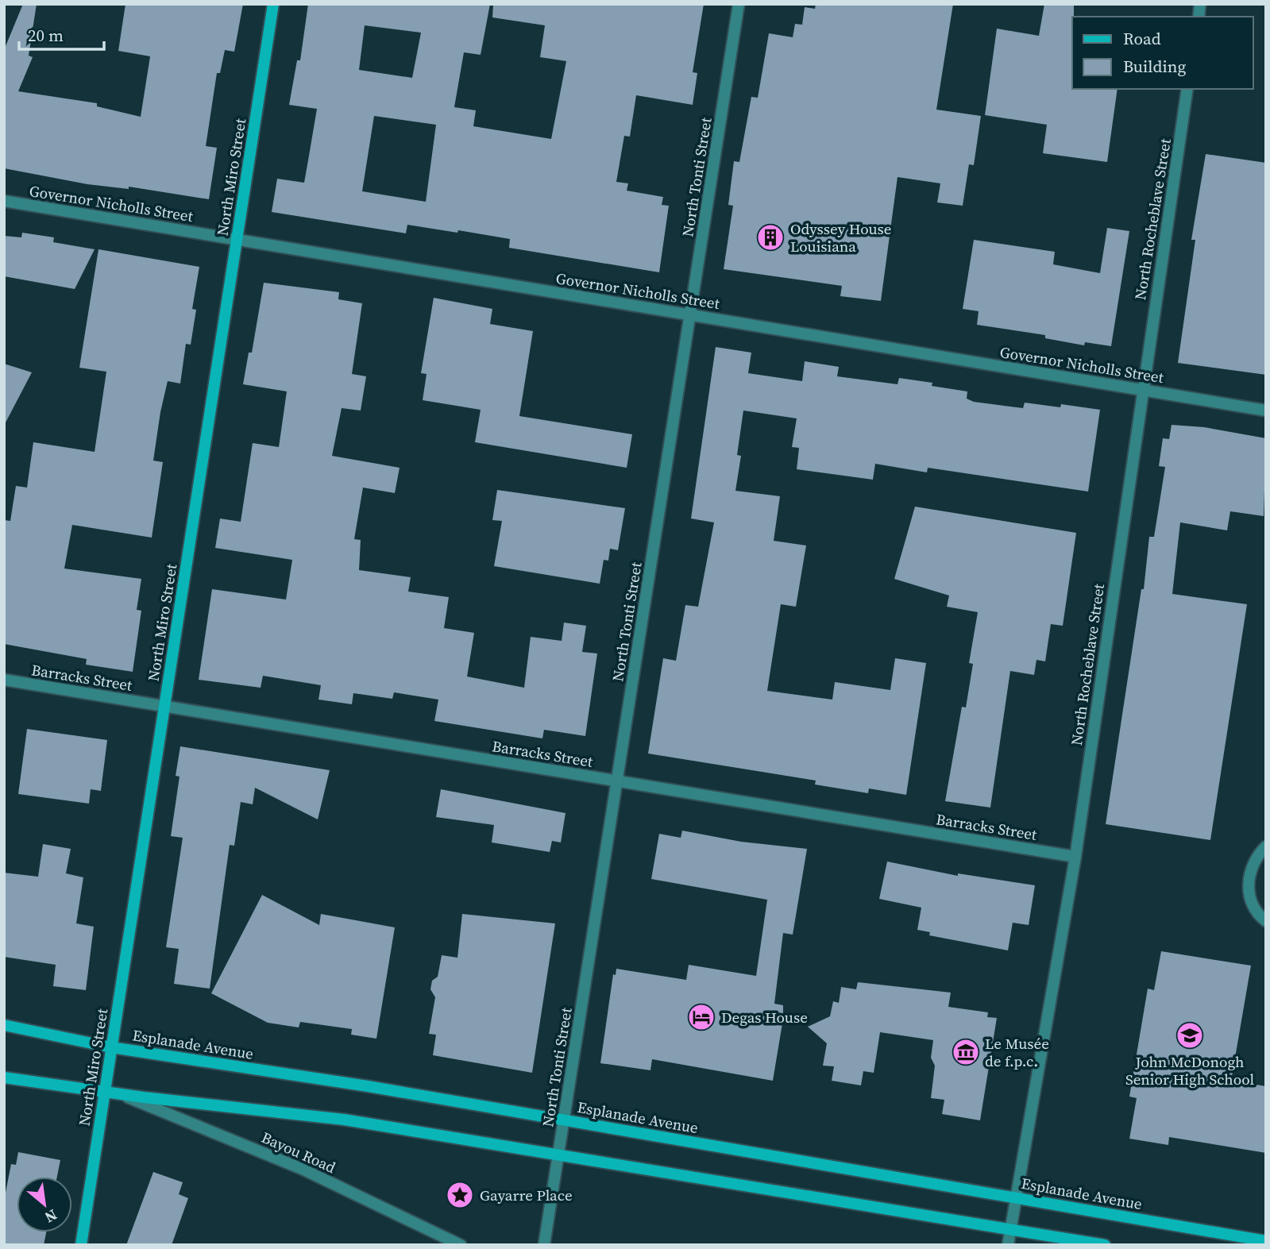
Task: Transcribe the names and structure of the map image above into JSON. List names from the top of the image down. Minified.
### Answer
{"streets":{"street":["North Miro Street","North Tonti Street","Governor Nicholls Street","North Rocheblave Street","Barracks Street","Esplanade Avenue","Bayou Road"]},"crossings":[["North Miro Street","Governor Nicholls Street"],["North Miro Street","Barracks Street"],["North Miro Street","Esplanade Avenue"],["North Tonti Street","Governor Nicholls Street"],["North Tonti Street","Barracks Street"],["North Tonti Street","Esplanade Avenue"],["Governor Nicholls Street","North Rocheblave Street"],["North Rocheblave Street","Barracks Street"],["North Rocheblave Street","Esplanade Avenue"]],"places":{"building":["Odyssey House Louisiana"],"hotel":["Degas House"],"school or university":["John McDonogh Senior High School"],"museum":["Le Musée de f.p.c."],"place":["Gayarre Place"]},"legend":["Road","Building"],"scale_bar":"20 m","north":"bottom right"}
